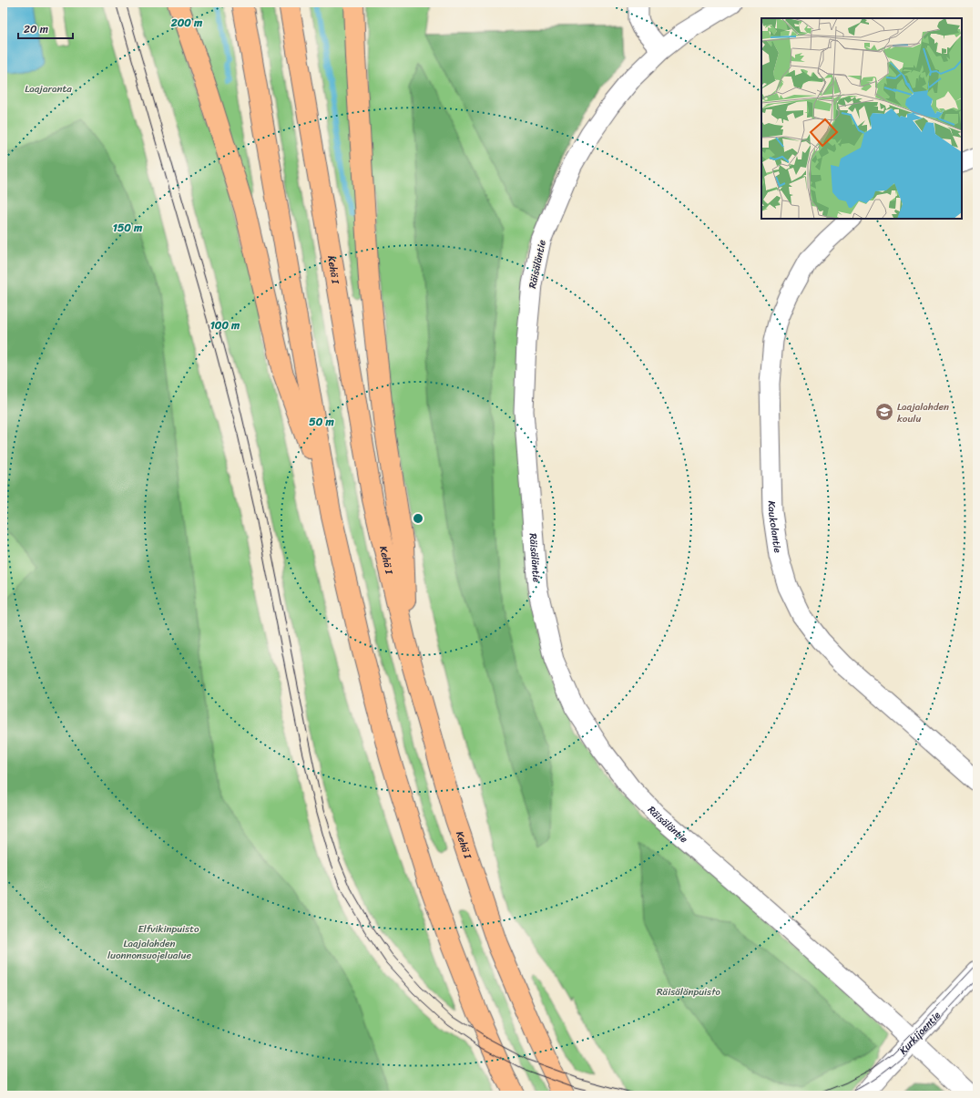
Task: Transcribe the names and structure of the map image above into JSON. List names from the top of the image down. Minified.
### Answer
{"streets":{"highway":["Kehä I"],"street":["Räisäläntie","Kaukolantie","Kurkijoentie"]},"crossings":[["Räisäläntie","Kurkijoentie"]],"parks":["Laajaranta","Elfvikinpuisto","Laajalahden luonnonsuojelualue","Räisälänpuisto"],"places":{"school or university":["Laajalahden koulu"]},"scale_bar":"20 m","rings":["200 m","150 m","100 m","50 m"]}
